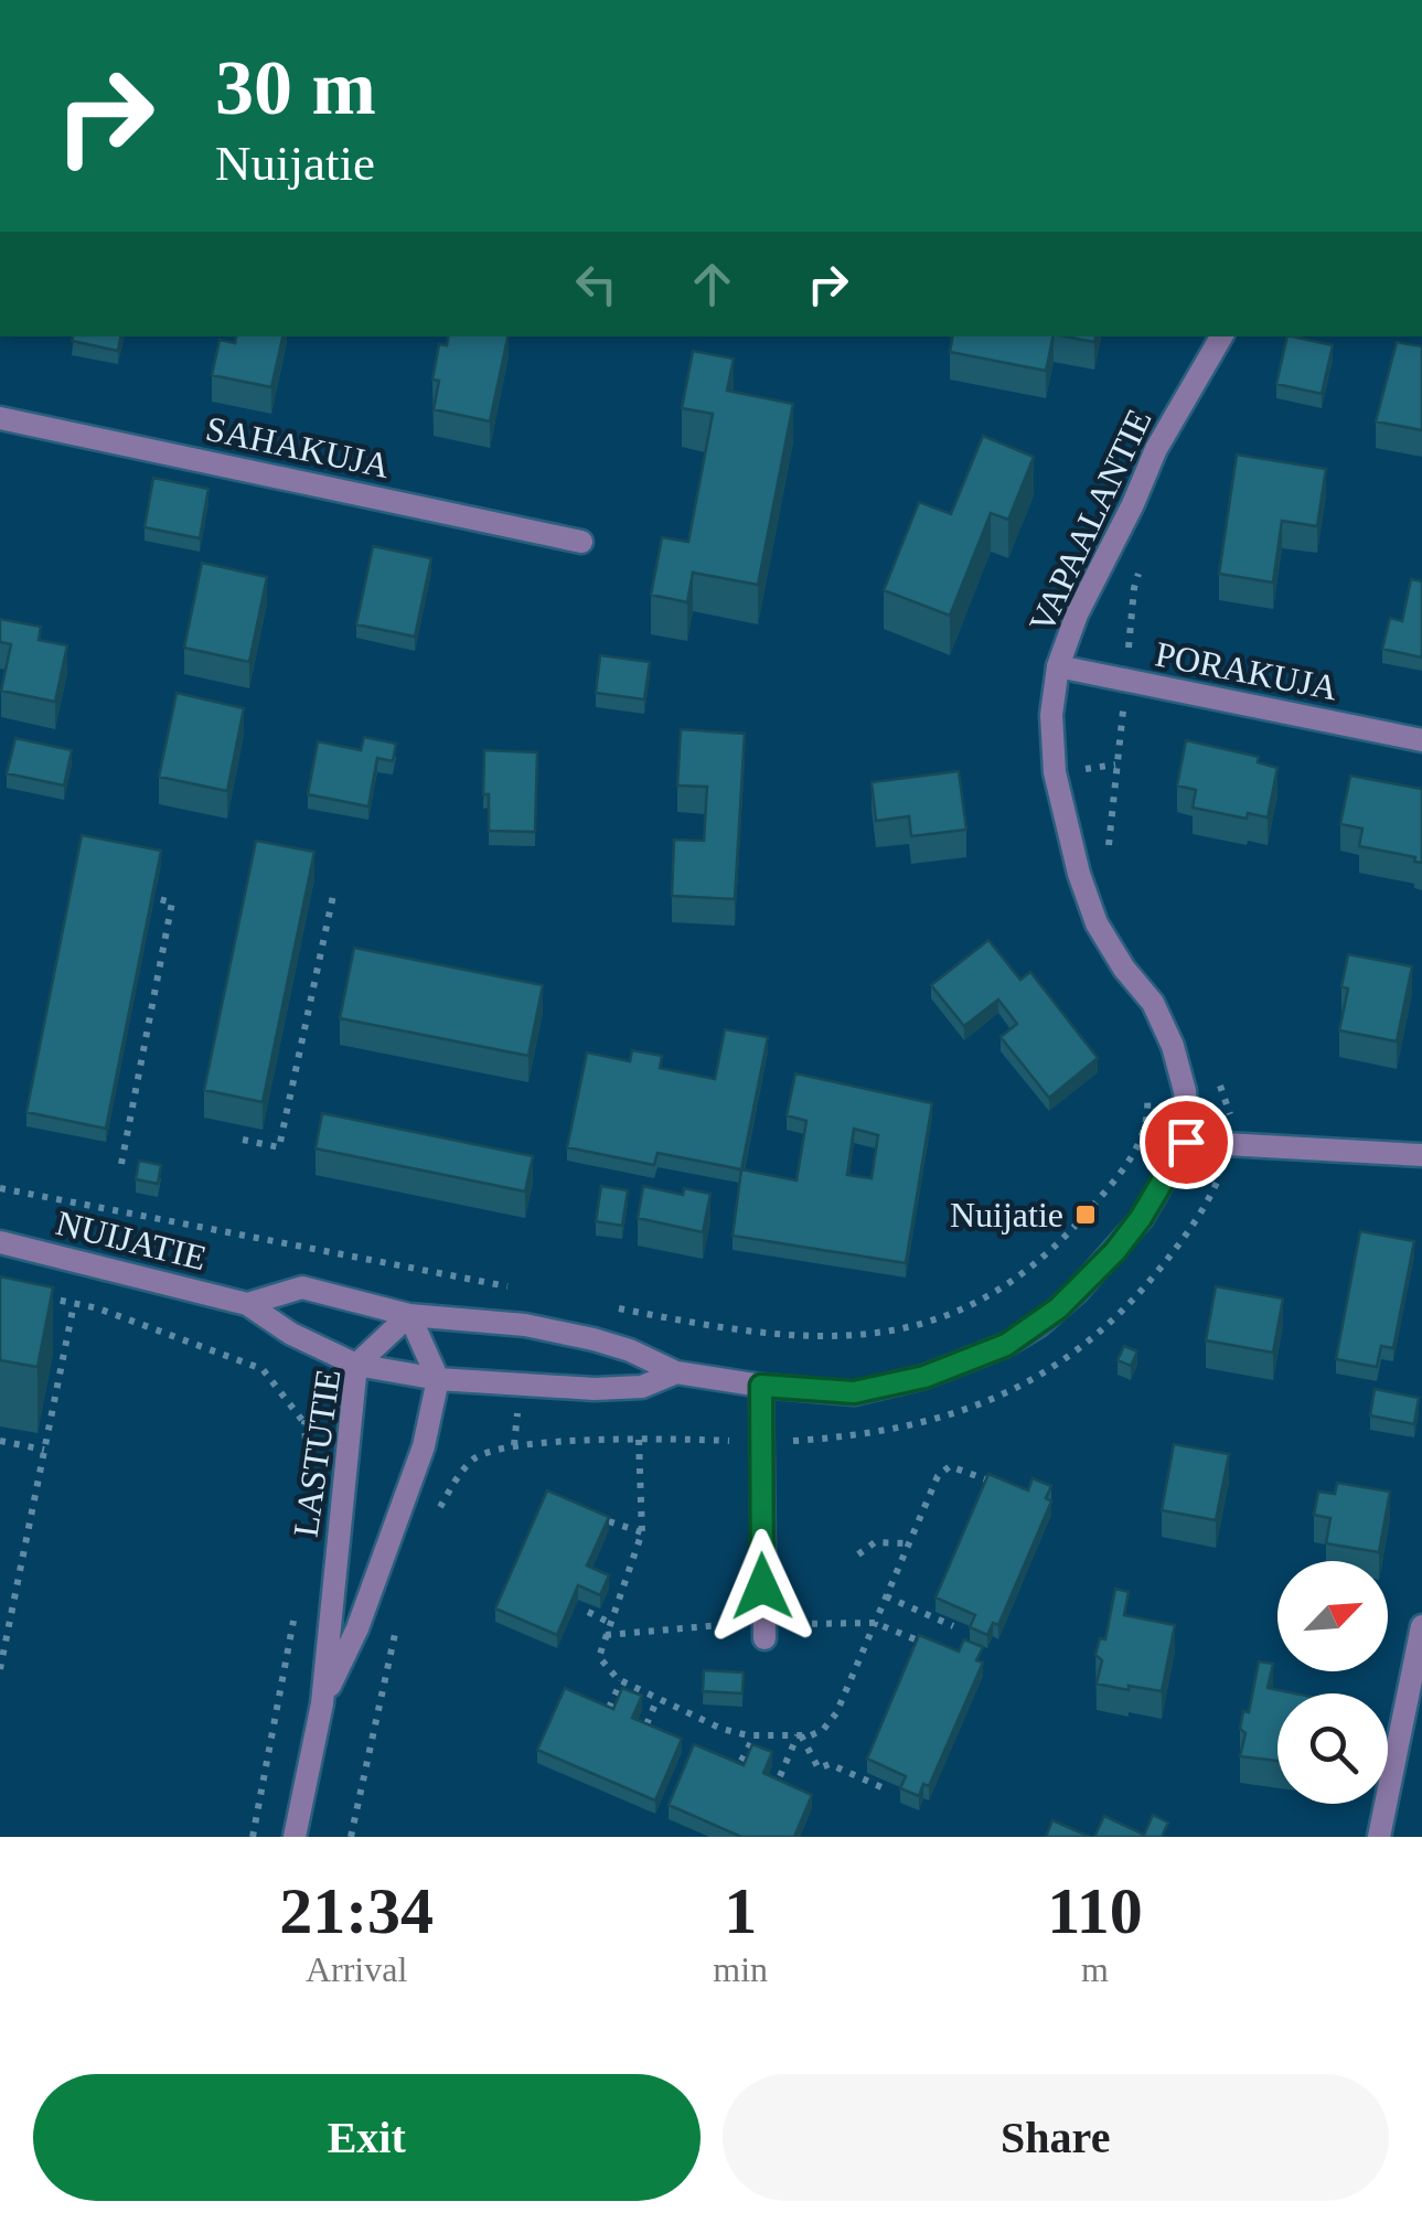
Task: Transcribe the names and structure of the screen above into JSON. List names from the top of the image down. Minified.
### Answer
{"streets":{"street":["SAHAKUJA","VAPAALANTIE","PORAKUJA","NUIJATIE","LASTUTIE"]},"crossings":[["VAPAALANTIE","PORAKUJA"],["VAPAALANTIE","NUIJATIE"],["NUIJATIE","LASTUTIE"]],"places":{"transit":["Nuijatie"]},"north":"top right","page":{"turn":["30 m","Nuijatie"],"eta":["21:34","Arrival","1","min","110","m"],"buttons":["Exit","Share"]}}
